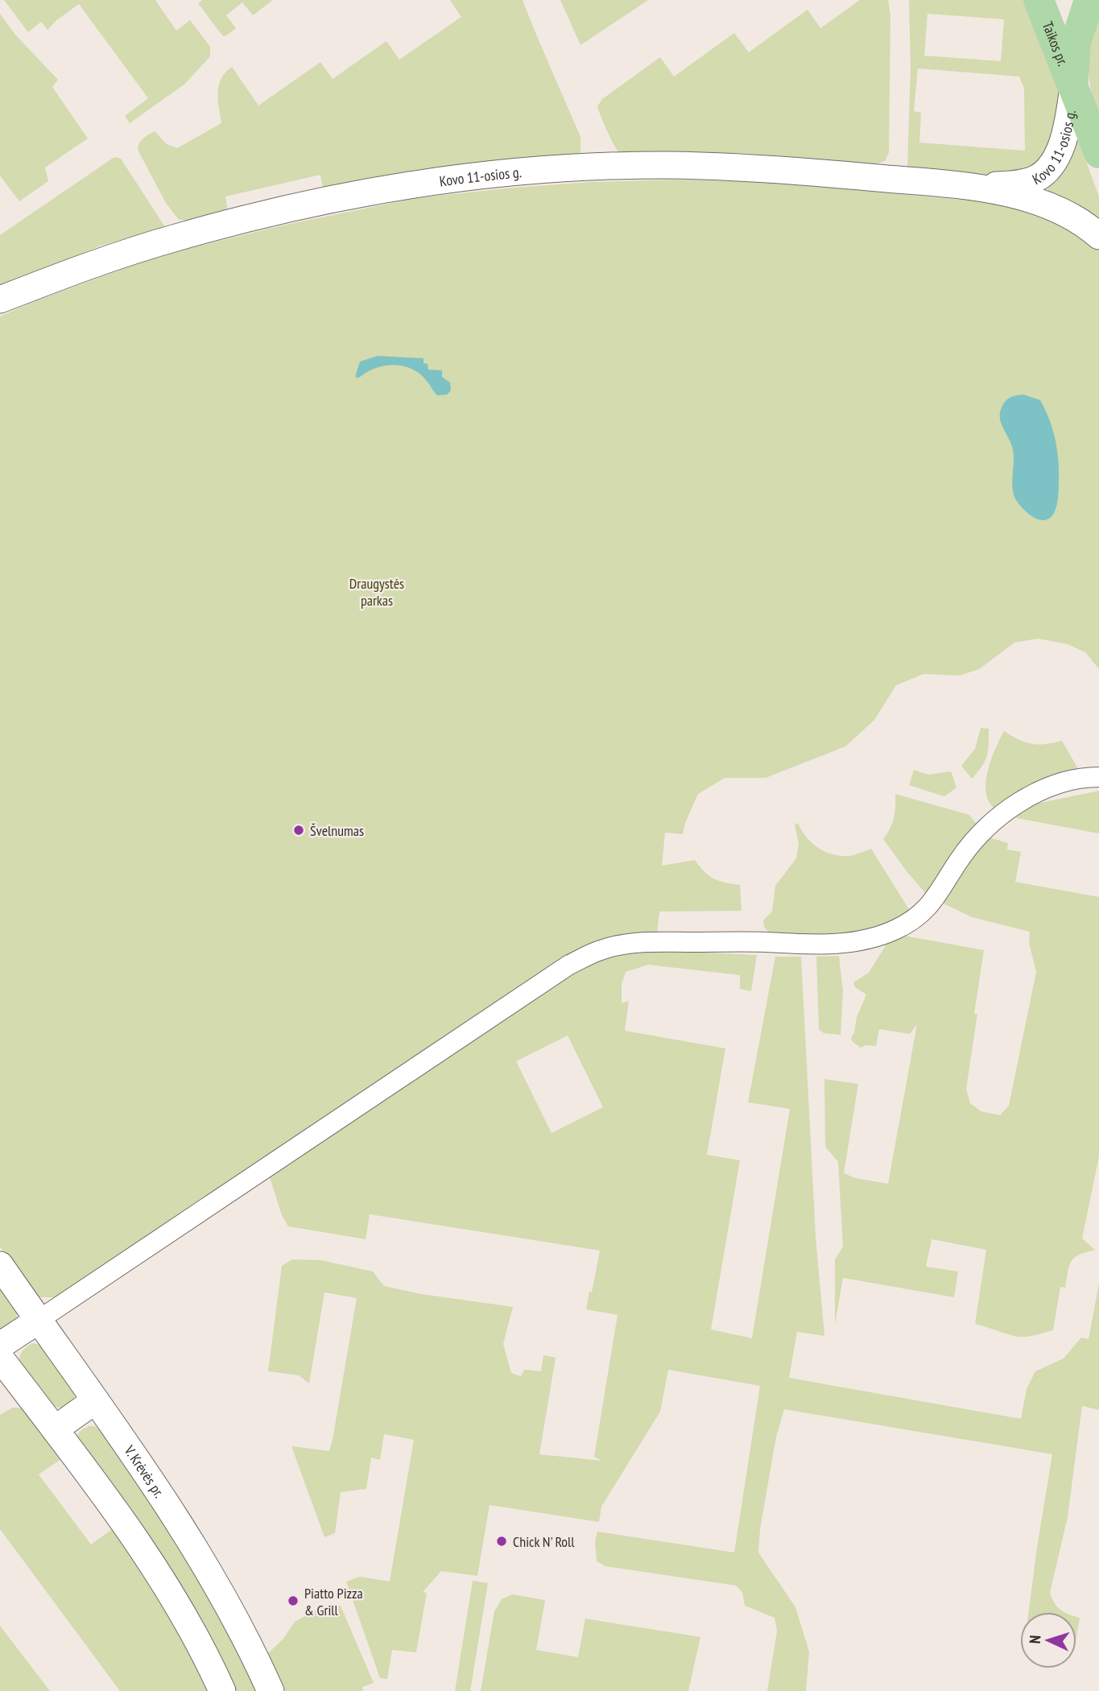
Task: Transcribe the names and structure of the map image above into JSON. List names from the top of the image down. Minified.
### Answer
{"streets":{"main road":["Taikos pr.","Kovo 11-osios g.","V. Krėvės pr."]},"crossings":[["Taikos pr.","Kovo 11-osios g."]],"parks":["Draugystės parkas"],"places":["Švelnumas","Chick N' Roll","Piatto Pizza & Grill"],"north":"left"}
